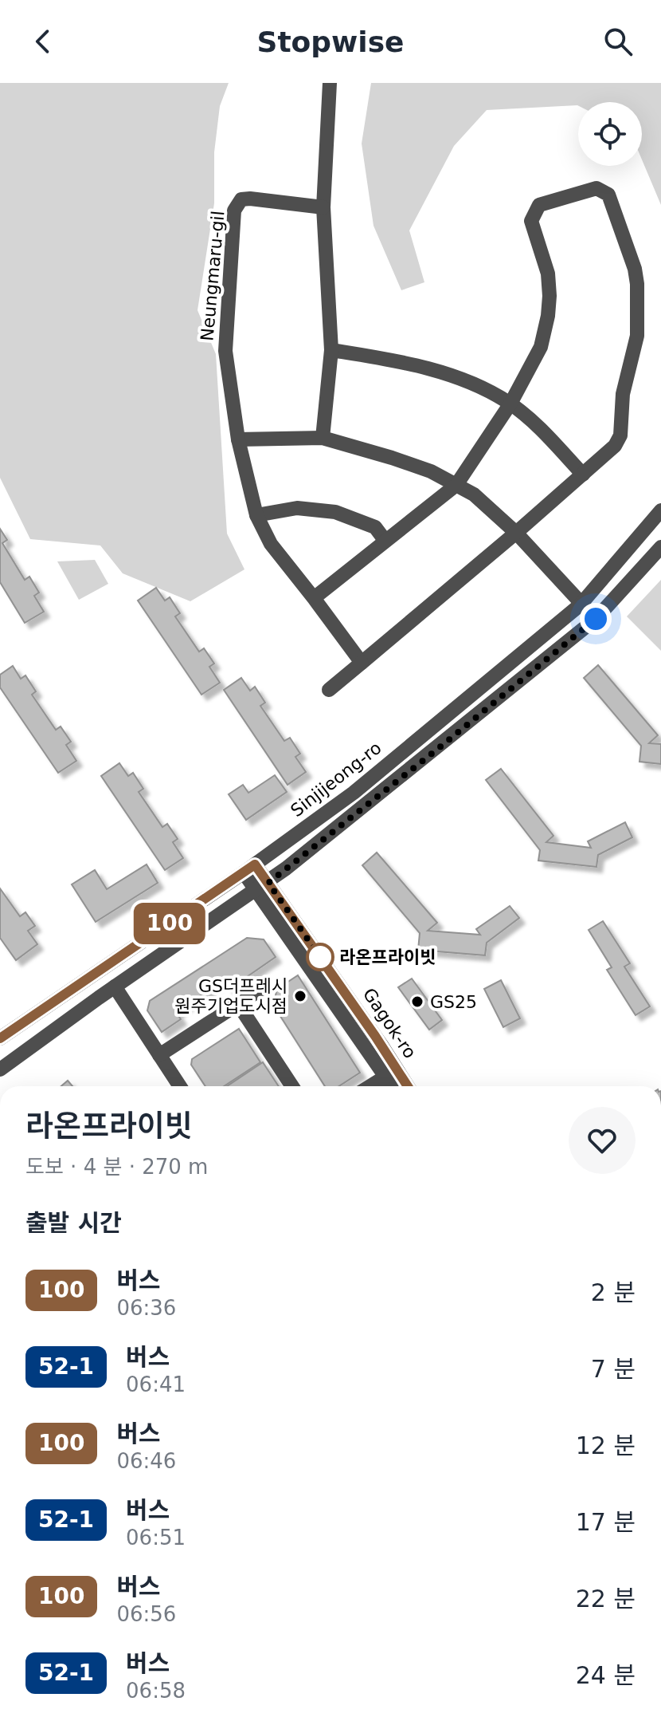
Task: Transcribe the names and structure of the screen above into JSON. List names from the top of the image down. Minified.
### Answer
{"streets":{"street":["Neungmaru-gil","Sinjijeong-ro","Gagok-ro"]},"crossings":[["Sinjijeong-ro","Gagok-ro"]],"places":["라온프라이빗","GS더프레시 원주기업도시점","GS25"],"lines":["bus line 100"],"page":{"header":"Stopwise","on_map":"100","heading":[["라온프라이빗","도보 · 4 분 · 270 m"],"출발 시간"],"list":[{"mark":"100","name":"버스","note":"06:36","value":"2 분"},{"mark":"52-1","name":"버스","note":"06:41","value":"7 분"},{"mark":"100","name":"버스","note":"06:46","value":"12 분"},{"mark":"52-1","name":"버스","note":"06:51","value":"17 분"},{"mark":"100","name":"버스","note":"06:56","value":"22 분"},{"mark":"52-1","name":"버스","note":"06:58","value":"24 분"}]}}
